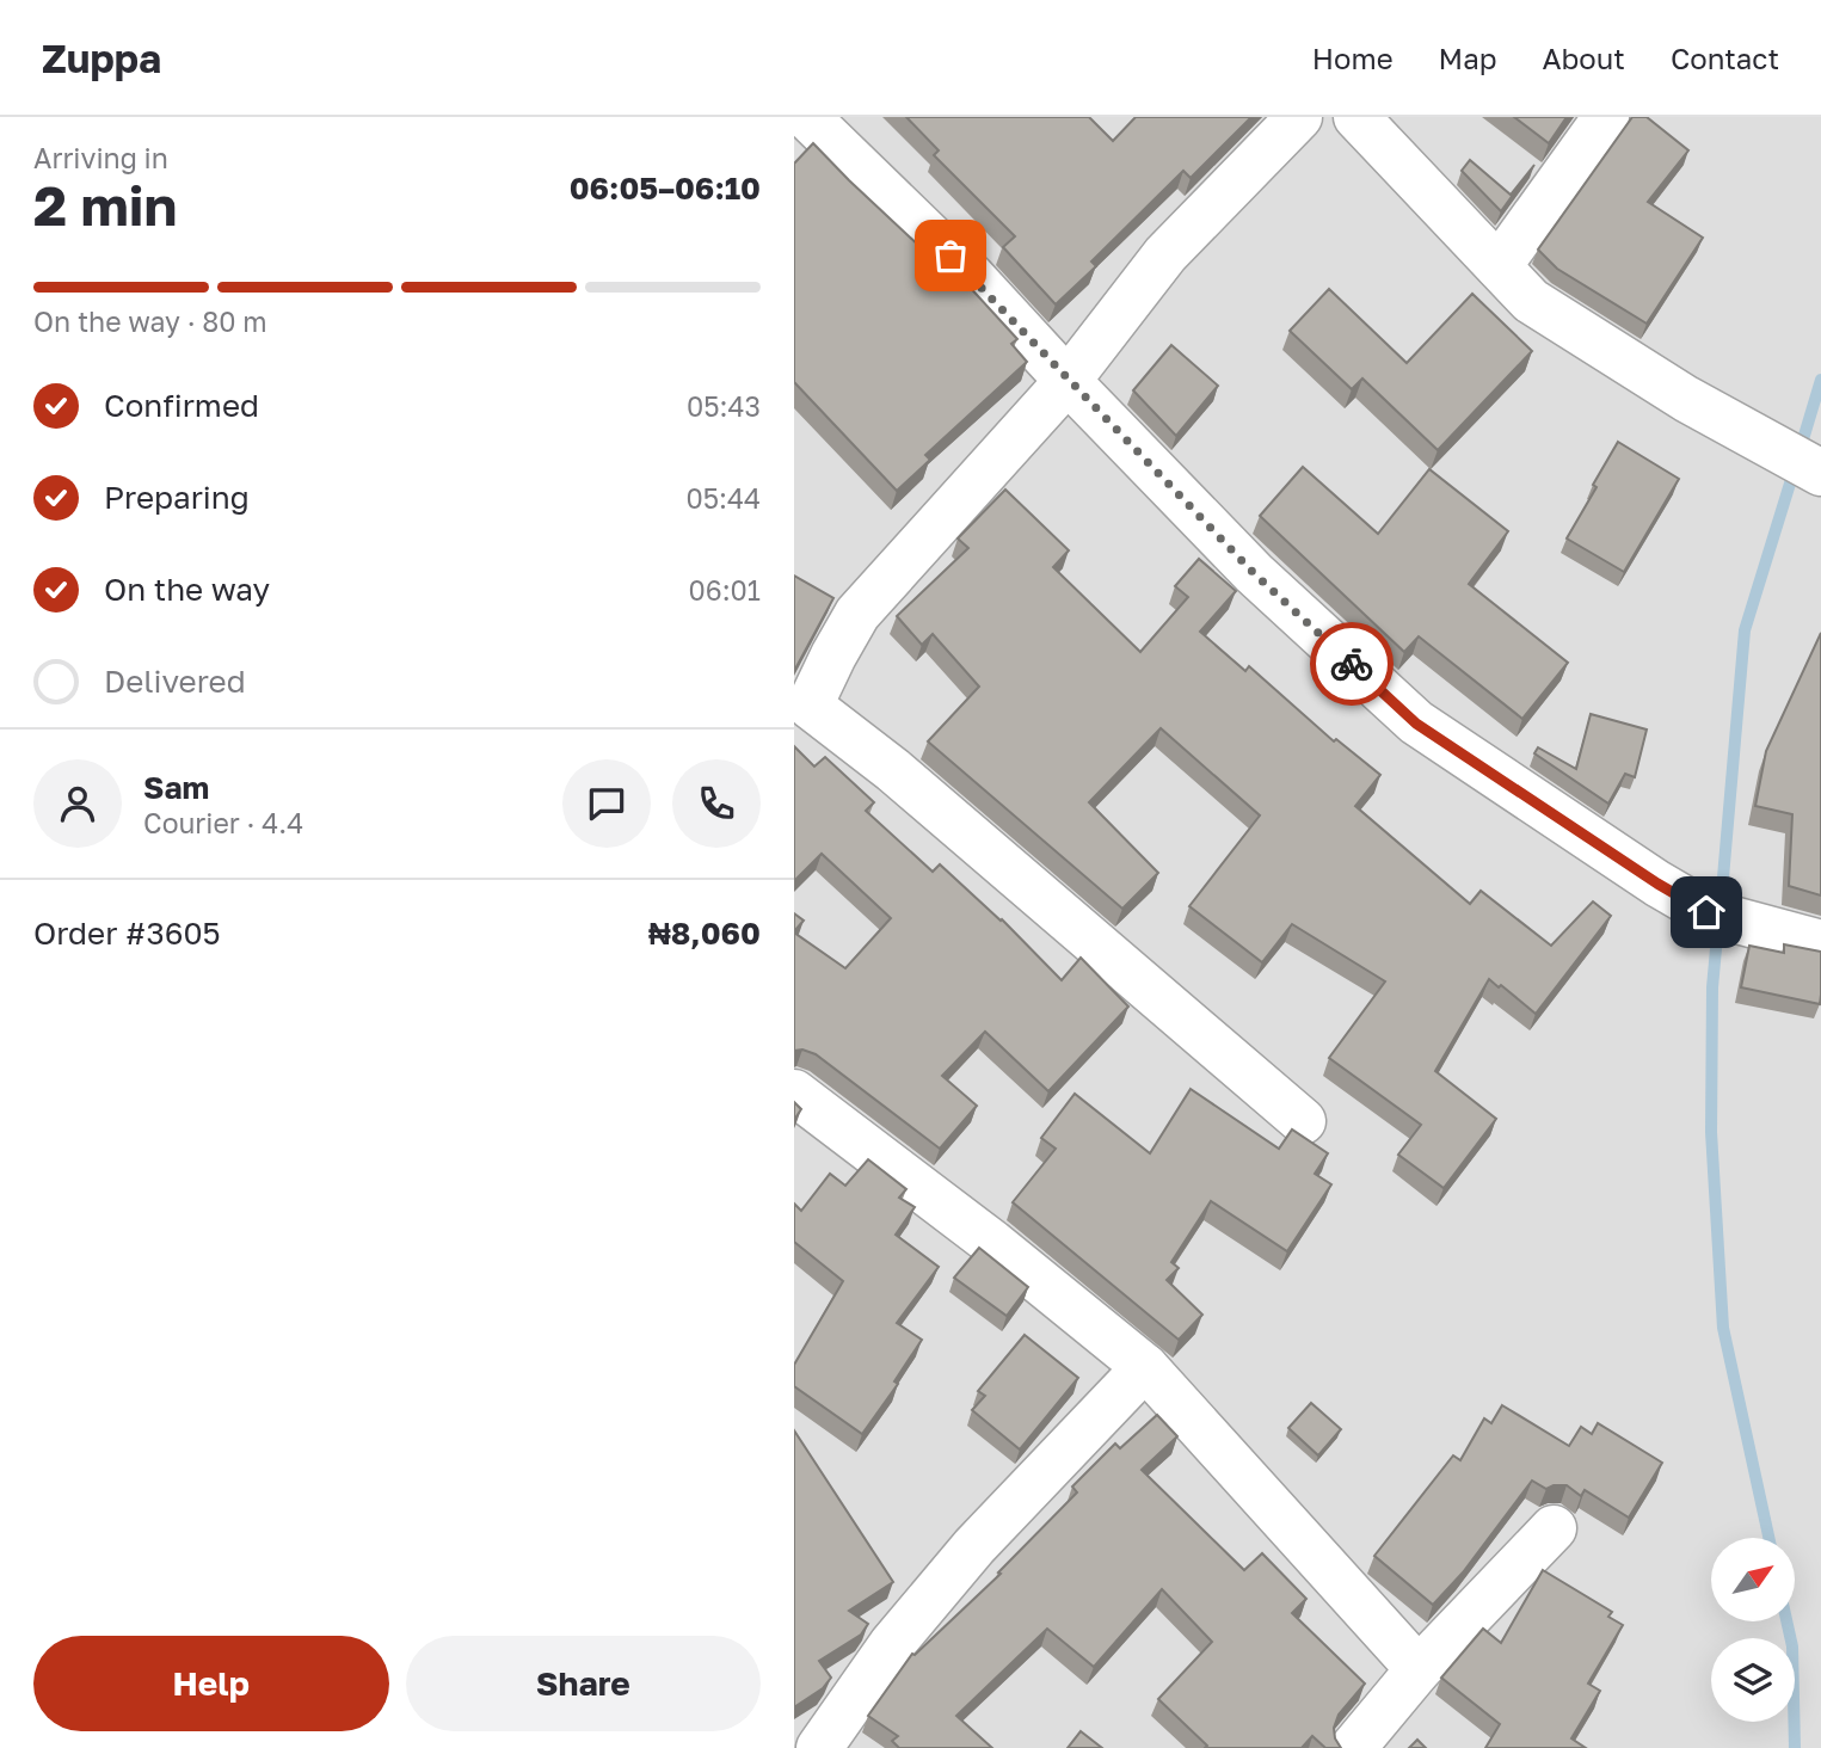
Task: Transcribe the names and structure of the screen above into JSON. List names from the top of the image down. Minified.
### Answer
{"north":"top right","page":{"header":"Zuppa","nav":["Home","Map","About","Contact"],"heading":["2 min","Arriving in","06:05–06:10"],"panel":["Sam","Courier · 4.4","Order #3605","₦8,060"],"bar":"On the way · 80 m","list":[["Confirmed","05:43"],["Preparing","05:44"],["On the way","06:01"],"Delivered"],"buttons":["Help","Share"]}}
